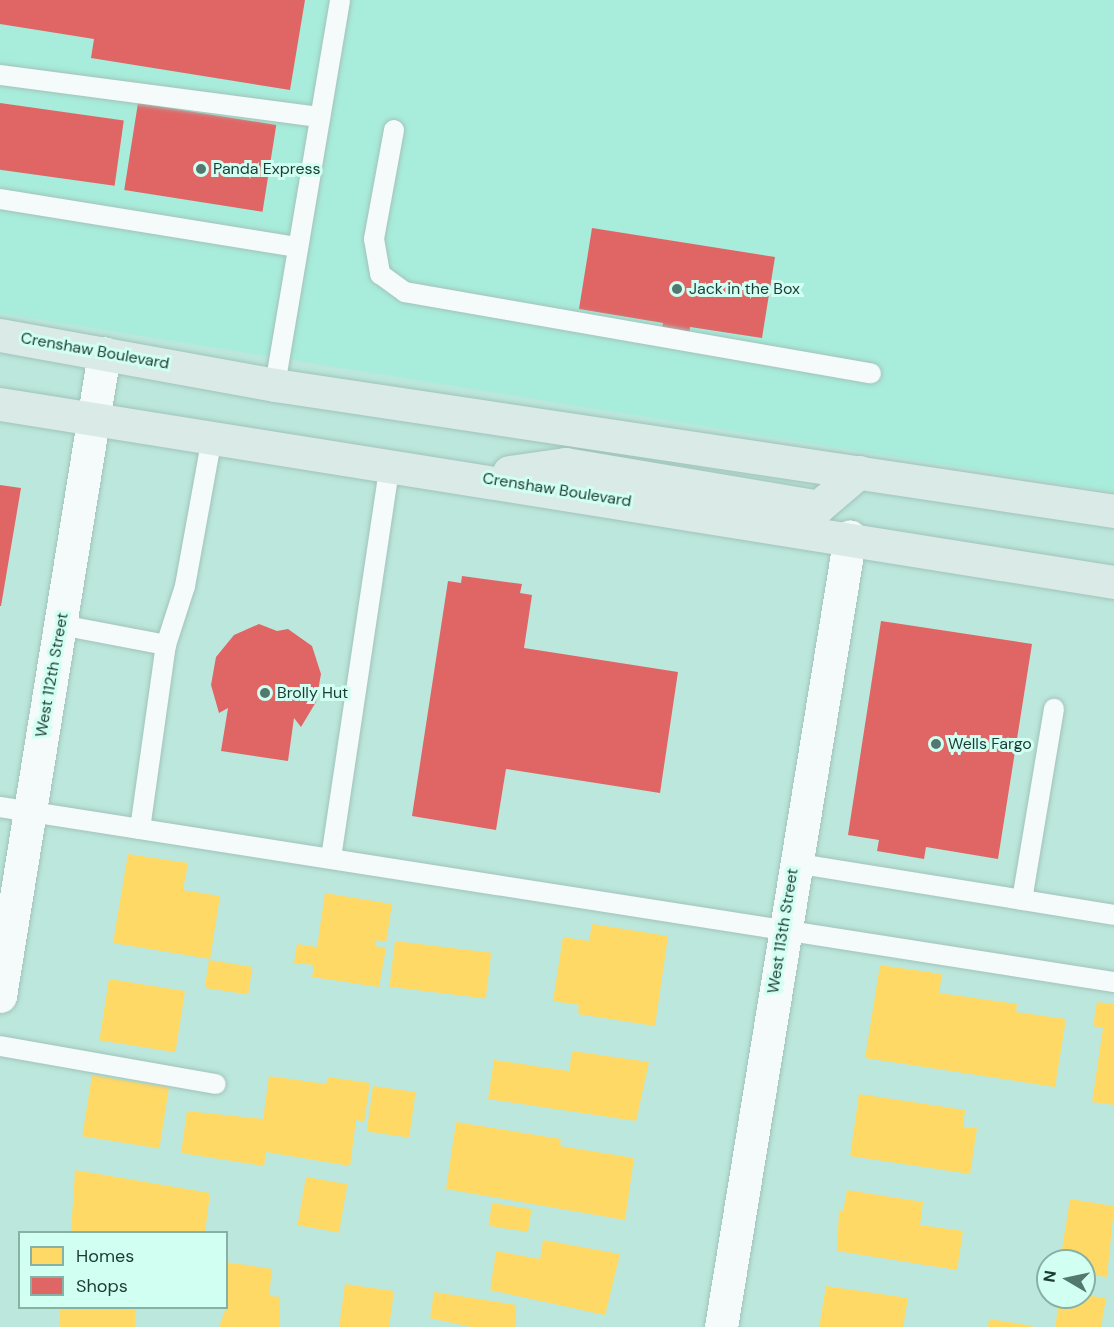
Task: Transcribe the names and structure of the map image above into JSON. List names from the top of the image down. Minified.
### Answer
{"streets":{"main road":["Crenshaw Boulevard"],"street":["West 112th Street","West 113th Street"]},"crossings":[["Crenshaw Boulevard","West 112th Street"],["Crenshaw Boulevard","West 113th Street"]],"places":["Panda Express","Jack in the Box","Brolly Hut","Wells Fargo"],"legend":["Homes","Shops"],"north":"left"}
